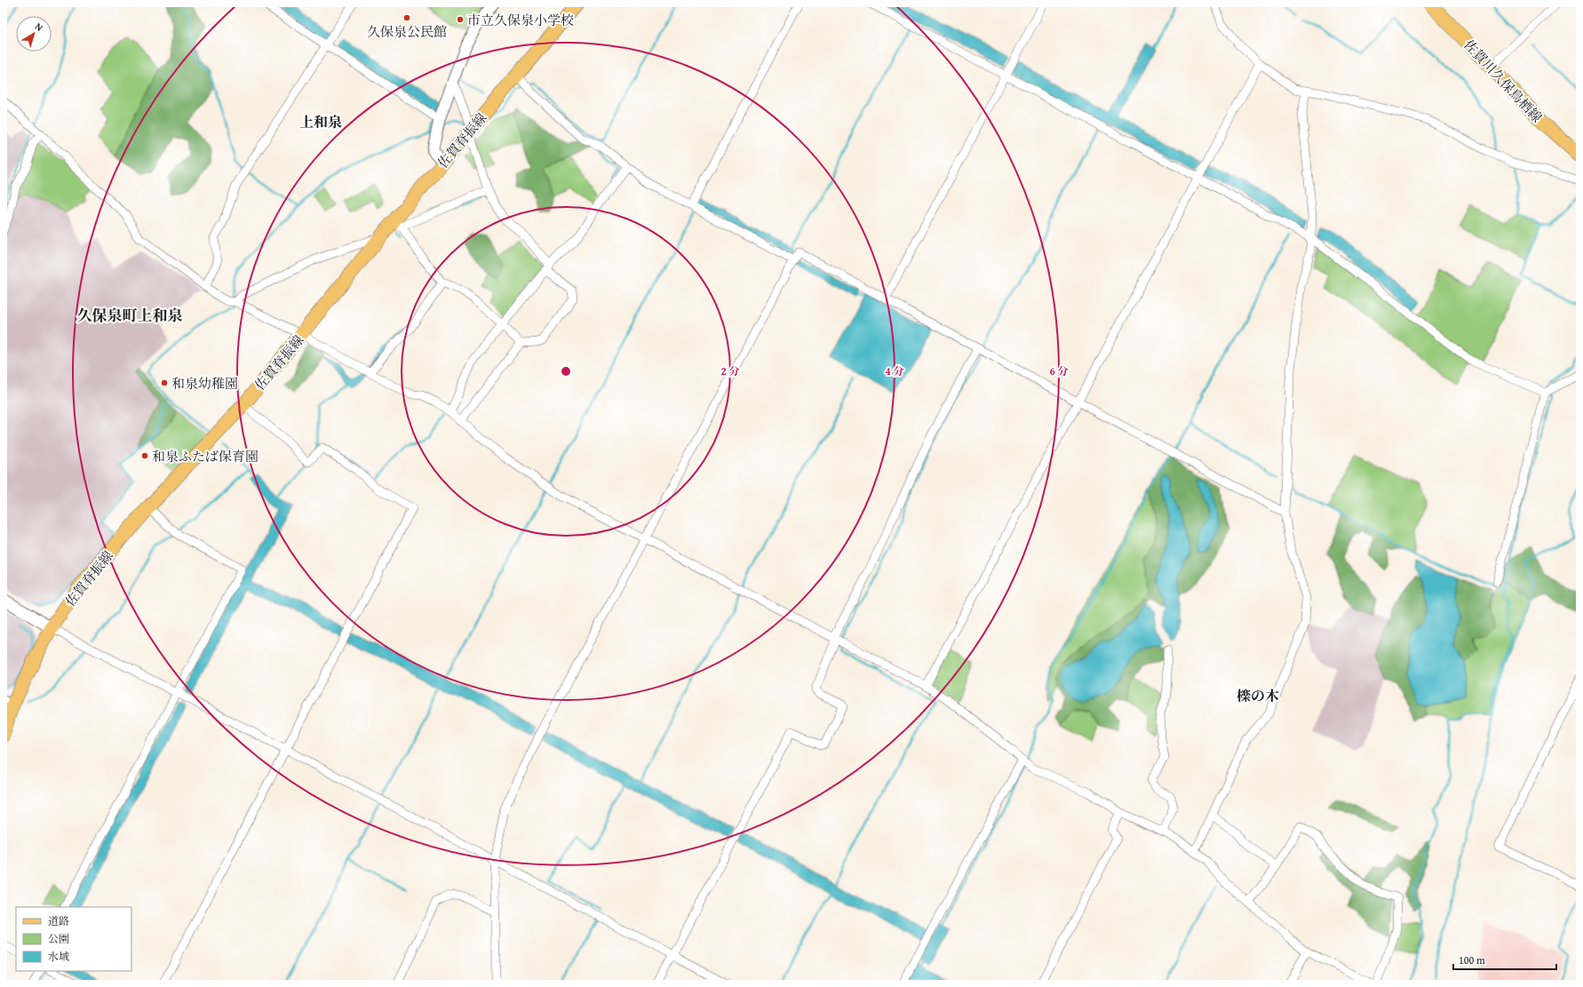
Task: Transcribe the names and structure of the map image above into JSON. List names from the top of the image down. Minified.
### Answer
{"streets":{"main road":["佐賀川久保鳥栖線","佐賀脊振線"]},"districts":["上和泉","久保泉町上和泉","檪の木"],"places":["久保泉公民館","市立久保泉小学校","和泉幼稚園","和泉ふたば保育園"],"legend":["道路","公園","水域"],"scale_bar":"100 m","north":"top right","rings":["2 分","4 分","6 分"]}
